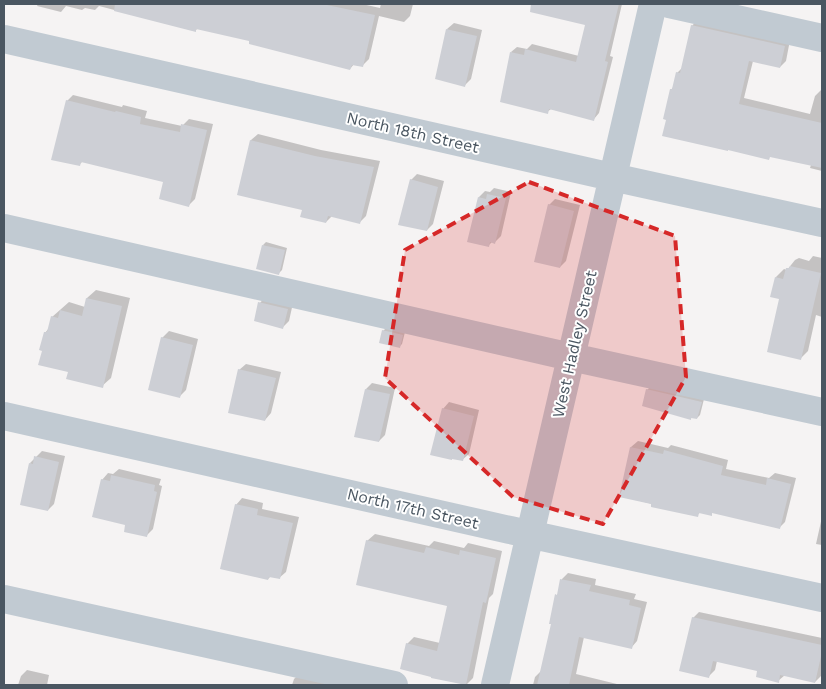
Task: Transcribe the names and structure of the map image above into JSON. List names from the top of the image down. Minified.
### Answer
{"streets":{"street":["North 18th Street","West Hadley Street","North 17th Street"]},"crossings":[["North 18th Street","West Hadley Street"],["West Hadley Street","North 17th Street"]]}
